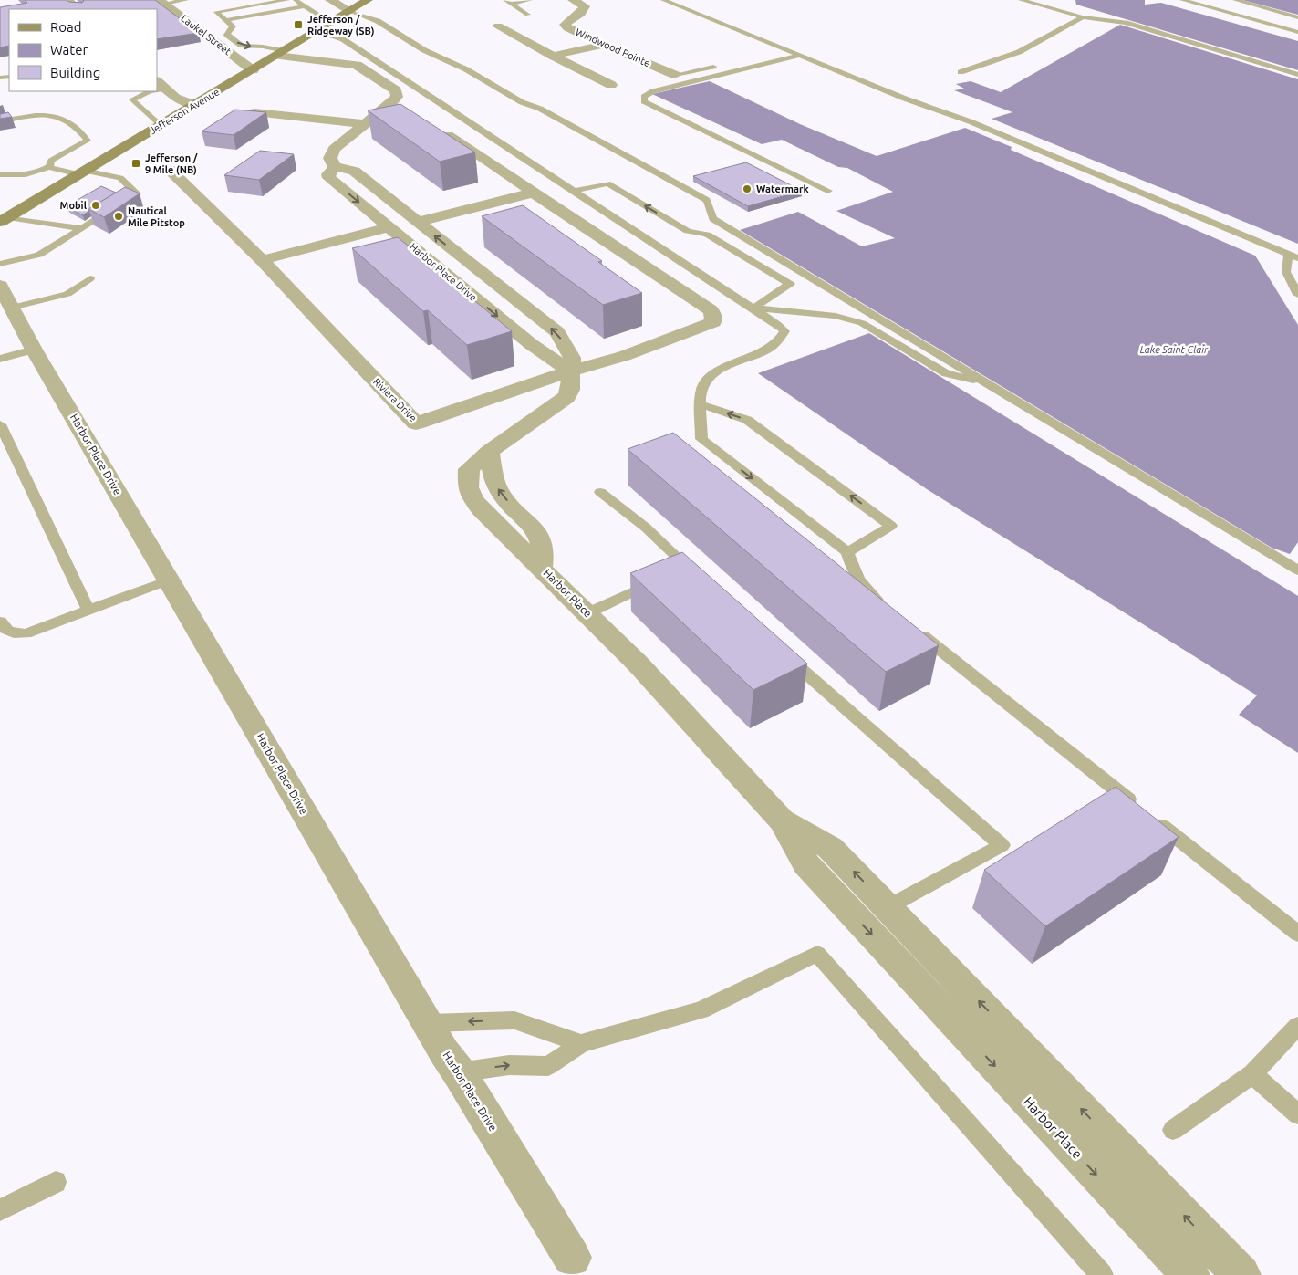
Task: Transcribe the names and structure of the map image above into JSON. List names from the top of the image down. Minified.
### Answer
{"streets":{"main road":["Jefferson Avenue"],"street":["Laukel Street","Windwood Pointe","Harbor Place Drive","Riviera Drive","Harbor Place"]},"crossings":[["Laukel Street","Jefferson Avenue"],["Harbor Place Drive","Riviera Drive"]],"water":["Lake Saint Clair"],"places":{"transit":["Jefferson / Ridgeway (SB)","Jefferson / 9 Mile (NB)"],"other":["Watermark","Mobil","Nautical Mile Pitstop"]},"legend":["Road","Water","Building"]}
